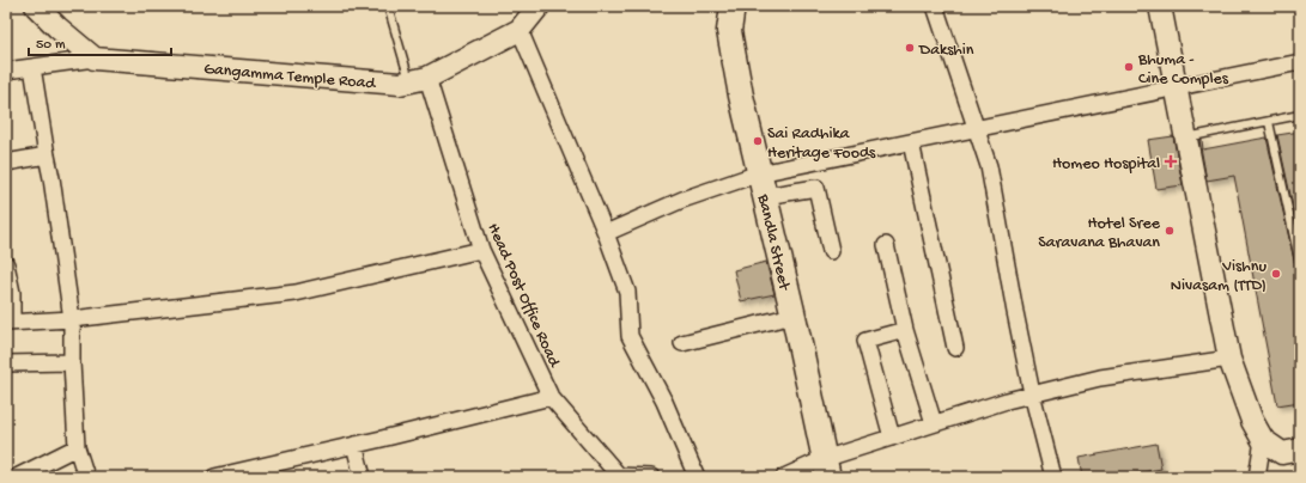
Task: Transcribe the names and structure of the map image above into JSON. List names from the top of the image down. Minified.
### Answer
{"streets":{"main road":["Bandla Street"],"street":["Gangamma Temple Road","Head Post Office Road"]},"crossings":[["Gangamma Temple Road","Head Post Office Road"]],"places":{"other":["Dakshin","Bhuma - Cine Comples","Sai Radhika Heritage Foods","Hotel Sree Saravana Bhavan","Vishnu Nivasam (TTD)"],"health":["Homeo Hospital"]},"scale_bar":"50 m"}
